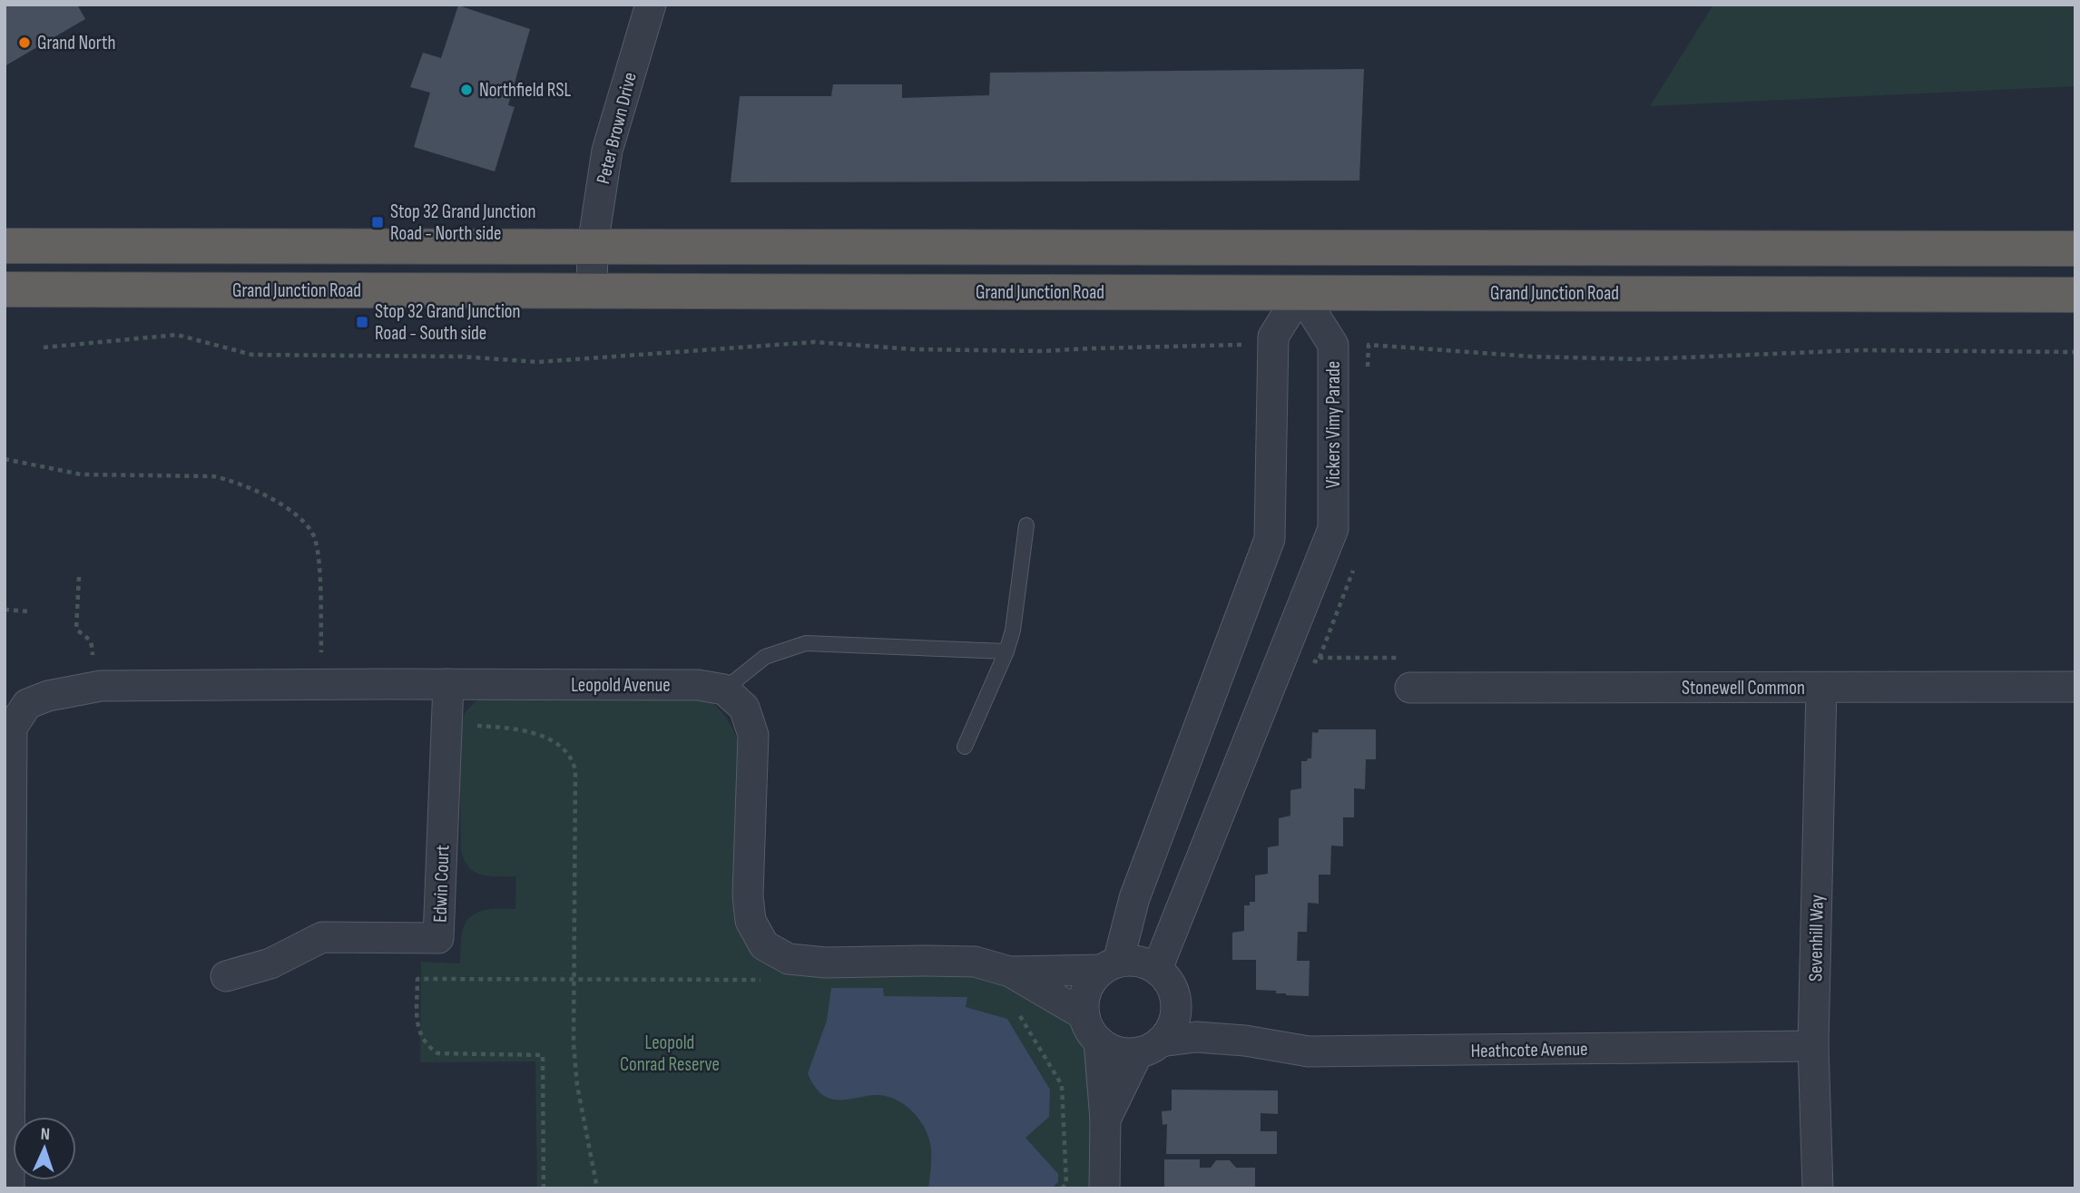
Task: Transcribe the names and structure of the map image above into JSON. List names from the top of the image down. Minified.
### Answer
{"streets":{"highway":["Grand Junction Road"],"street":["Peter Brown Drive","Vickers Vimy Parade","Leopold Avenue","Stonewell Common","Edwin Court","Sevenhill Way","Heathcote Avenue"]},"crossings":[["Peter Brown Drive","Grand Junction Road"],["Grand Junction Road","Vickers Vimy Parade"],["Vickers Vimy Parade","Heathcote Avenue"],["Leopold Avenue","Edwin Court"],["Stonewell Common","Sevenhill Way"],["Sevenhill Way","Heathcote Avenue"]],"parks":["Leopold Conrad Reserve"],"places":{"other":["Grand North","Northfield RSL"],"transit":["Stop 32 Grand Junction Road - North side","Stop 32 Grand Junction Road - South side"]},"north":"top"}
